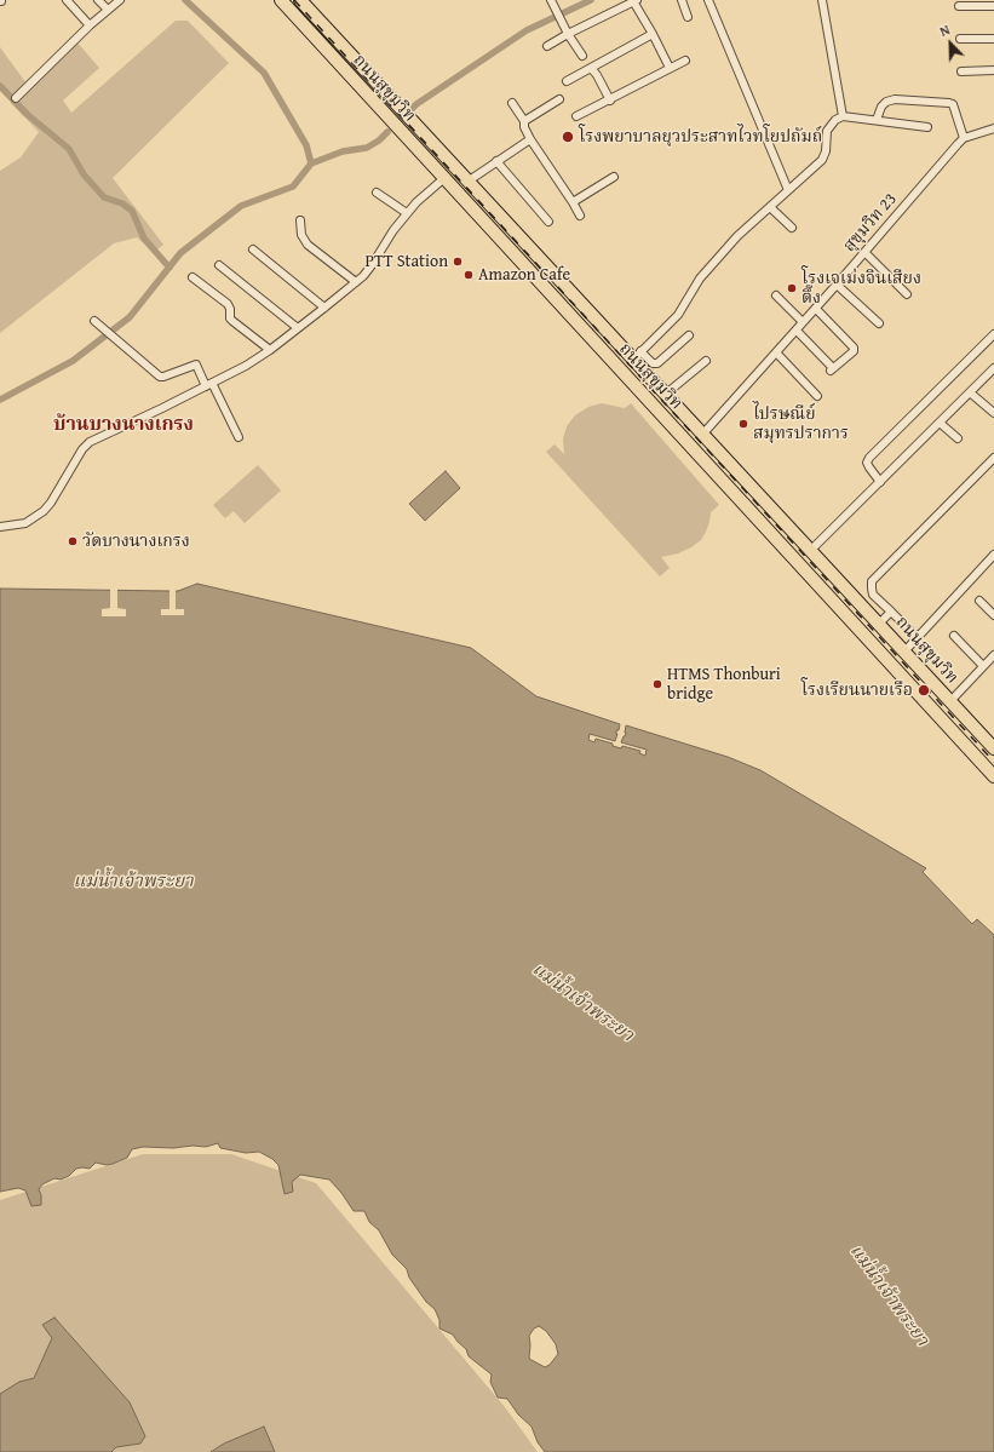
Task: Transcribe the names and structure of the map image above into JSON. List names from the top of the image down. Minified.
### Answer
{"streets":{"highway":["ถนนสุขุมวิท"],"street":["สุขุมวิท 23"]},"crossings":[["ถนนสุขุมวิท","สุขุมวิท 23"]],"districts":["บ้านบางนางเกรง"],"water":["แม่น้ำเจ้าพระยา"],"places":["โรงพยาบาลยุวประสาทไวทโยปถัมถ์","PTT Station","Amazon Cafe","โรงเจเม่งจินเสียง ตึ๊ง","ไปรษณีย์ สมุทรปราการ","วัดบางนางเกรง","HTMS Thonburi bridge","โรงเรียนนายเรือ"],"north":"top left"}
